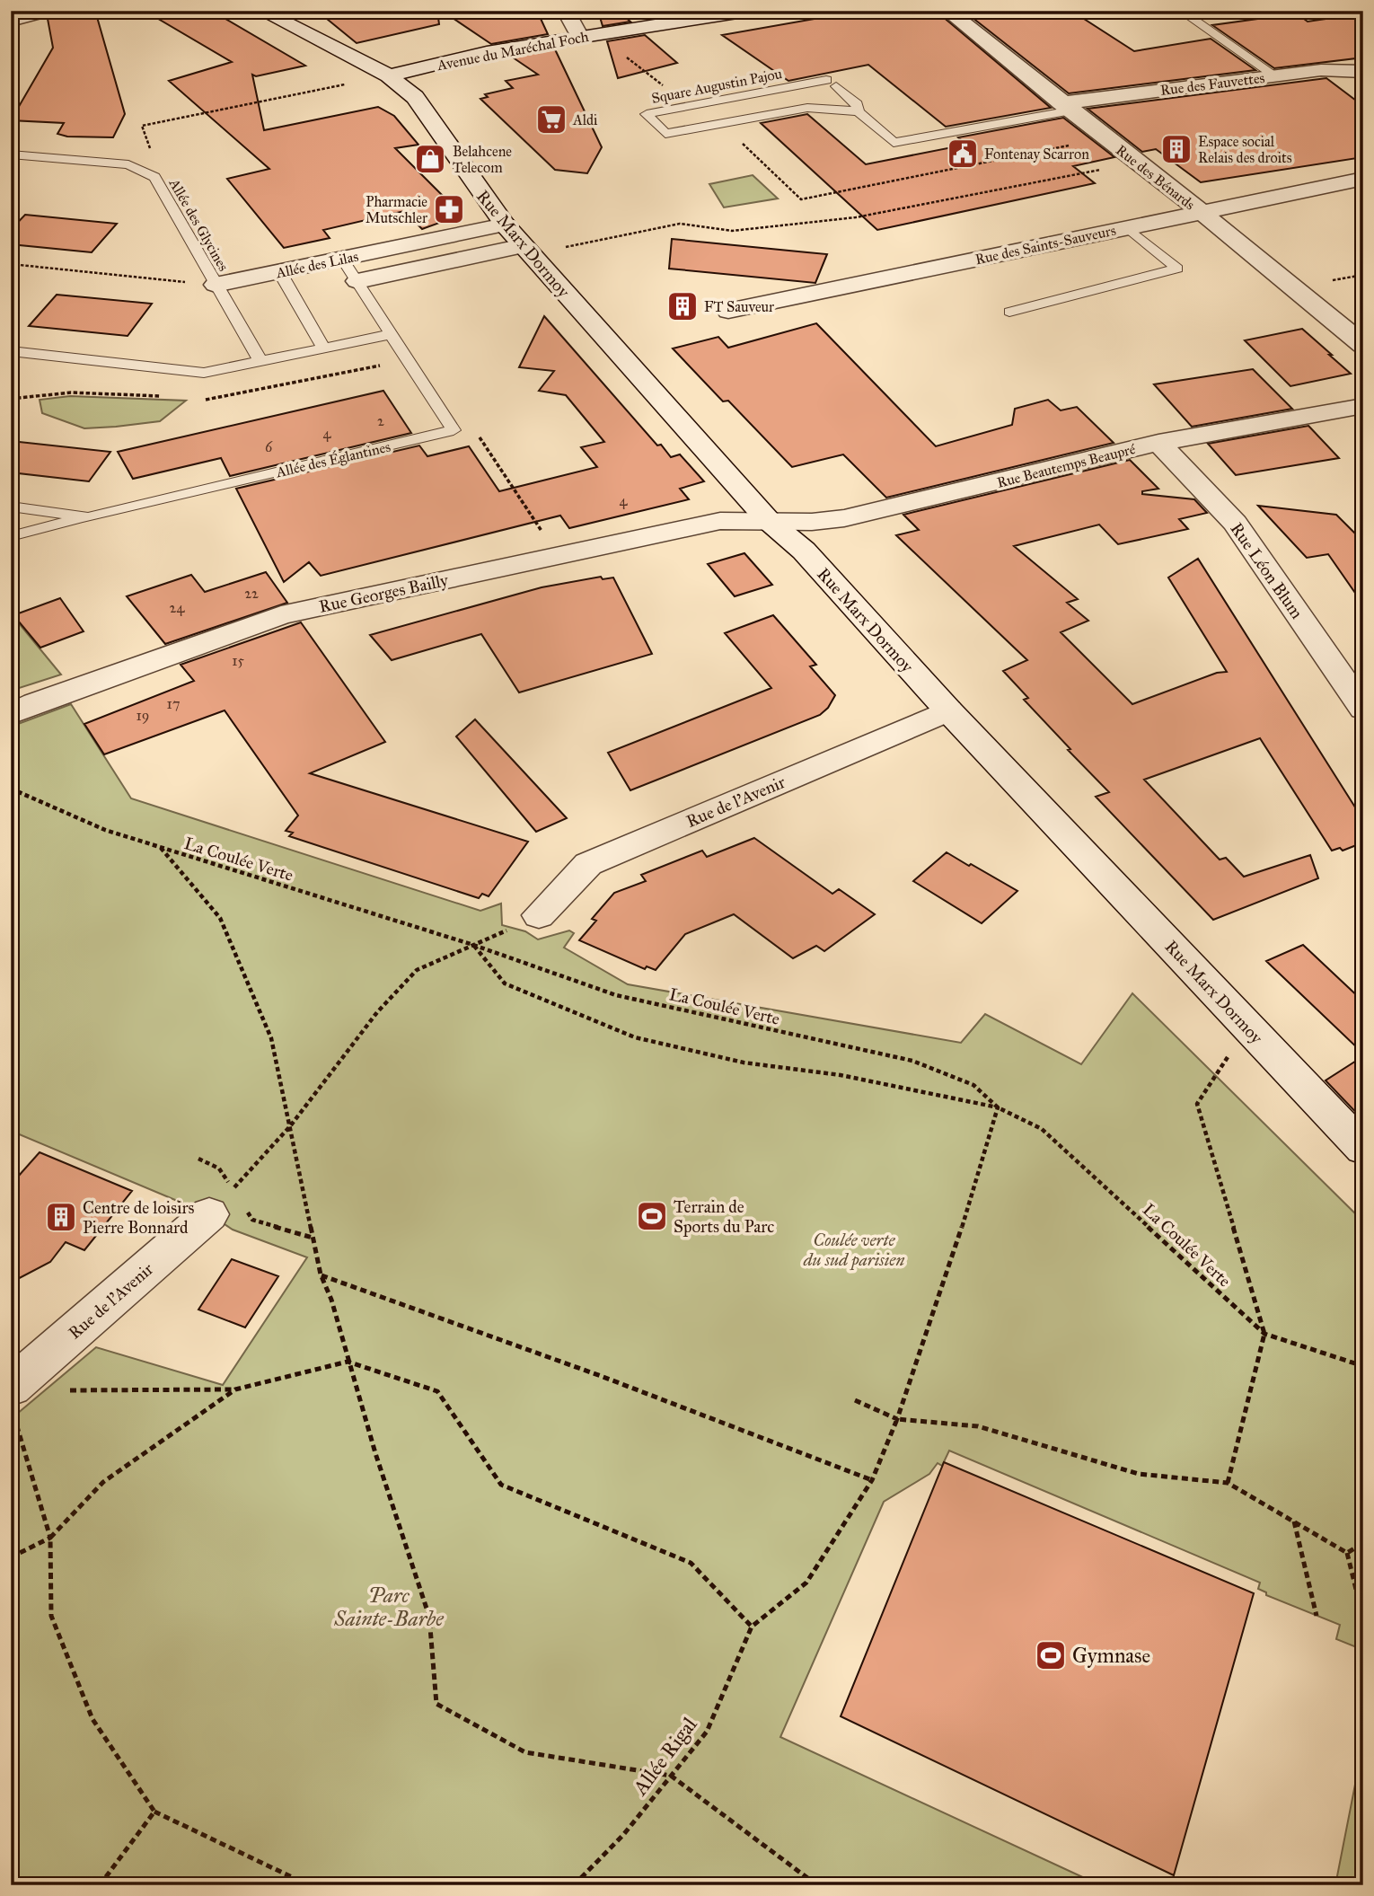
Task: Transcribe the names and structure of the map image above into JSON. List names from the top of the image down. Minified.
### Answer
{"streets":{"street":["Avenue du Maréchal Foch","Rue des Fauvettes","Rue des Bénards","Rue Marx Dormoy","Rue des Saints-Sauveurs","Allée des Lilas","Rue Beautemps Beaupré","Rue Léon Blum","Rue Georges Bailly","Rue de l'Avenir"],"lane":["Square Augustin Pajou","Allée des Glycines","Allée des Églantines"],"path":["La Coulée Verte","Allée Rigal"]},"crossings":[["Avenue du Maréchal Foch","Rue Marx Dormoy"],["Rue des Fauvettes","Rue des Bénards"],["Rue des Bénards","Rue des Saints-Sauveurs"],["Allée des Glycines","Allée des Lilas"],["Rue Marx Dormoy","Allée des Lilas"],["Rue Marx Dormoy","Rue Beautemps Beaupré"],["Rue Marx Dormoy","Rue Georges Bailly"],["Rue Marx Dormoy","Rue de l'Avenir"],["Rue Beautemps Beaupré","Rue Léon Blum"],["Rue Beautemps Beaupré","Rue Georges Bailly"]],"parks":["Coulée verte du sud parisien","Parc Sainte-Barbe"],"places":{"supermarket":["Aldi"],"building":["Espace social Relais des droits","FT Sauveur","Centre de loisirs Pierre Bonnard"],"public building":["Fontenay Scarron"],"shop":["Belahcene Telecom"],"pharmacy":["Pharmacie Mutschler"],"sports":["Terrain de Sports du Parc","Gymnase"]},"house_numbers":["2","4","6","4","22","24","15","17","19"]}
